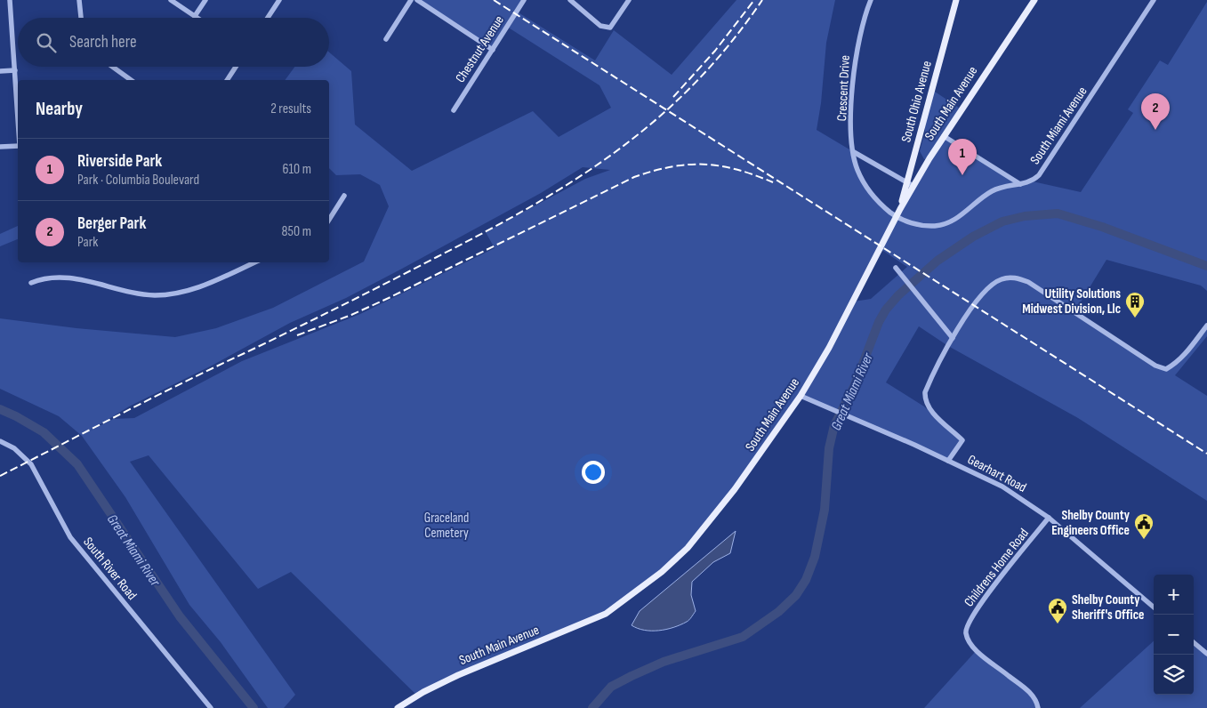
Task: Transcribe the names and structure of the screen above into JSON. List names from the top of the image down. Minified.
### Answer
{"streets":{"main road":["South Ohio Avenue","South Main Avenue"],"street":["Chestnut Avenue","Crescent Drive","South Miami Avenue","Gearhart Road","Childrens Home Road","South River Road"]},"crossings":[["Crescent Drive","South Main Avenue"],["Crescent Drive","South Miami Avenue"],["South Ohio Avenue","South Main Avenue"],["South Main Avenue","South Miami Avenue"],["South Main Avenue","Gearhart Road"],["Gearhart Road","Childrens Home Road"]],"water":["Great Miami River"],"parks":["Graceland Cemetery"],"places":{"building":["Utility Solutions Midwest Division, Llc"],"public building":["Shelby County Engineers Office","Shelby County Sheriff's Office"]},"page":{"search":"Search here","heading":["Nearby","2 results"],"pins":["2","1"],"list":[{"mark":"1","name":"Riverside Park","note":"Park · Columbia Boulevard","value":"610 m"},{"mark":"2","name":"Berger Park","note":"Park","value":"850 m"}],"map_buttons":["+","−"]}}
